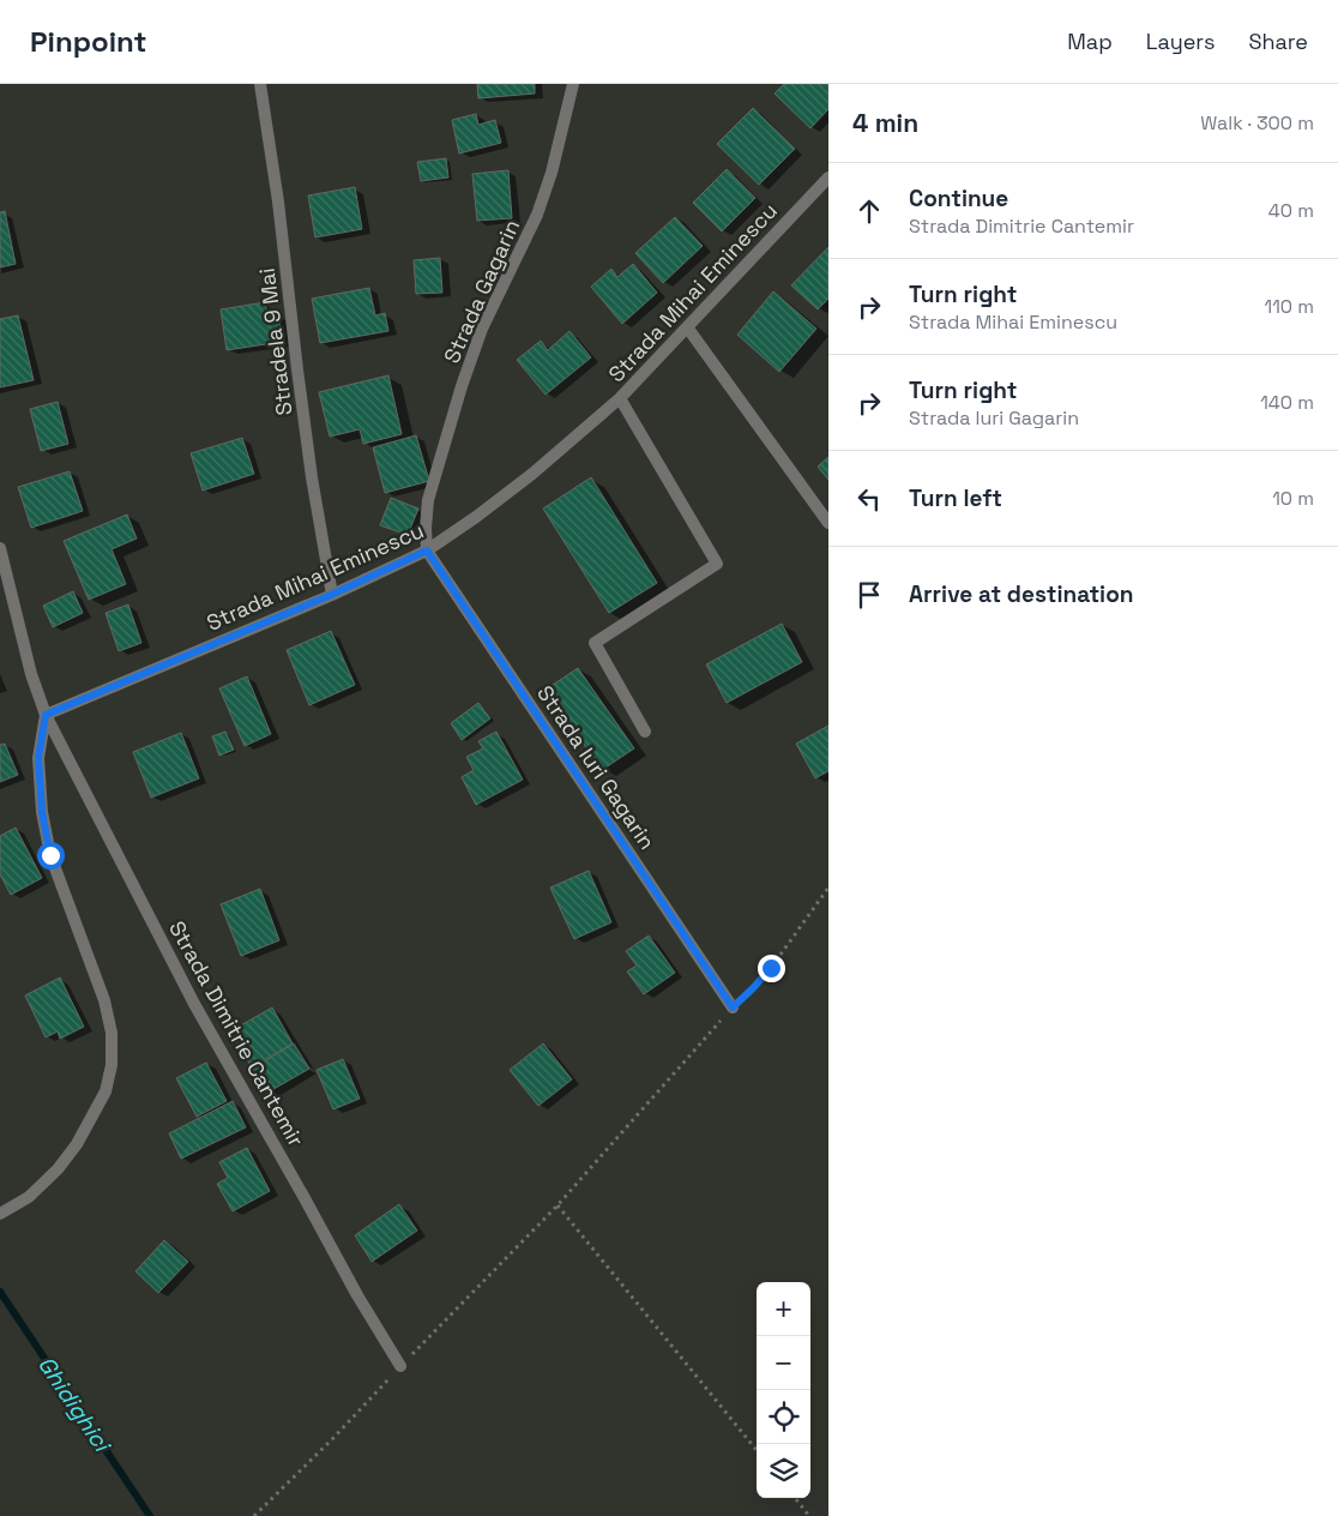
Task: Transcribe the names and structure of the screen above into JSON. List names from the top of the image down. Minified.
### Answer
{"streets":{"street":["Strada Gagarin","Strada Mihai Eminescu","Stradela 9 Mai","Strada Iuri Gagarin","Strada Dimitrie Cantemir"]},"crossings":[["Strada Gagarin","Strada Mihai Eminescu"],["Strada Gagarin","Strada Iuri Gagarin"],["Strada Mihai Eminescu","Stradela 9 Mai"],["Strada Mihai Eminescu","Strada Iuri Gagarin"],["Strada Mihai Eminescu","Strada Dimitrie Cantemir"]],"water":["Ghidighici"],"page":{"header":"Pinpoint","nav":["Map","Layers","Share"],"heading":["4 min","Walk · 300 m"],"list":[["Continue","Strada Dimitrie Cantemir","40 m"],["Turn right","Strada Mihai Eminescu","110 m"],["Turn right","Strada Iuri Gagarin","140 m"],["Turn left","10 m"],"Arrive at destination"],"map_buttons":["+","−"]}}
